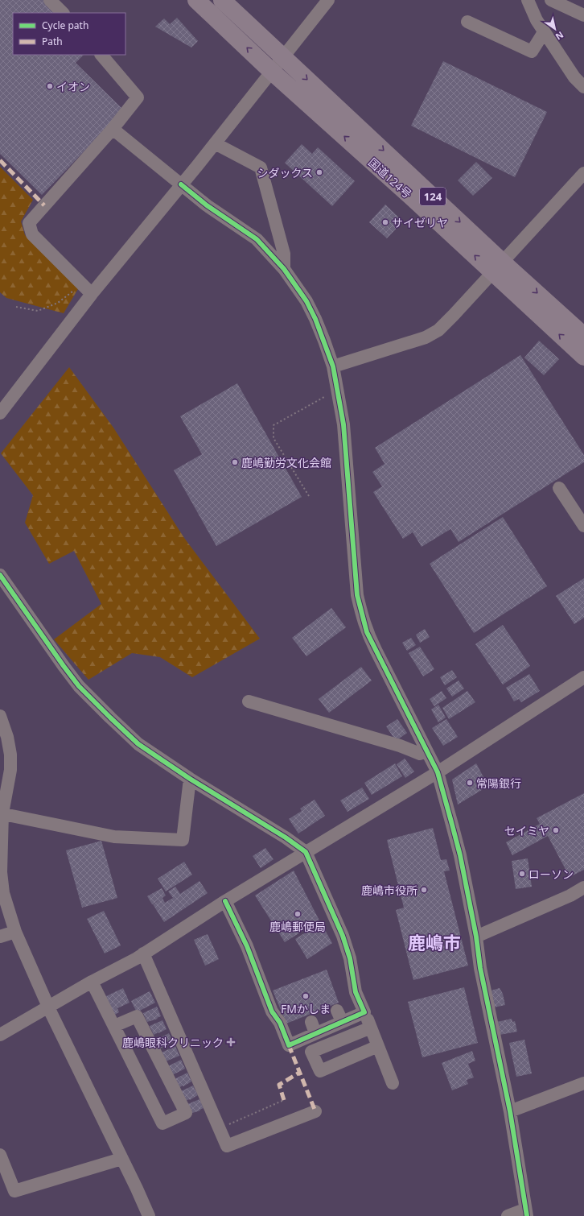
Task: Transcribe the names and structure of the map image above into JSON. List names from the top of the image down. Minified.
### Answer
{"streets":{"highway":["国道124号","124"]},"districts":["鹿嶋市"],"places":{"other":["イオン","シダックス","サイゼリヤ","鹿嶋勤労文化会館","常陽銀行","セイミヤ","ローソン","鹿嶋市役所","鹿嶋郵便局","FMかしま"],"health":["鹿嶋眼科クリニック"]},"legend":["Cycle path","Path"],"north":"bottom right"}
